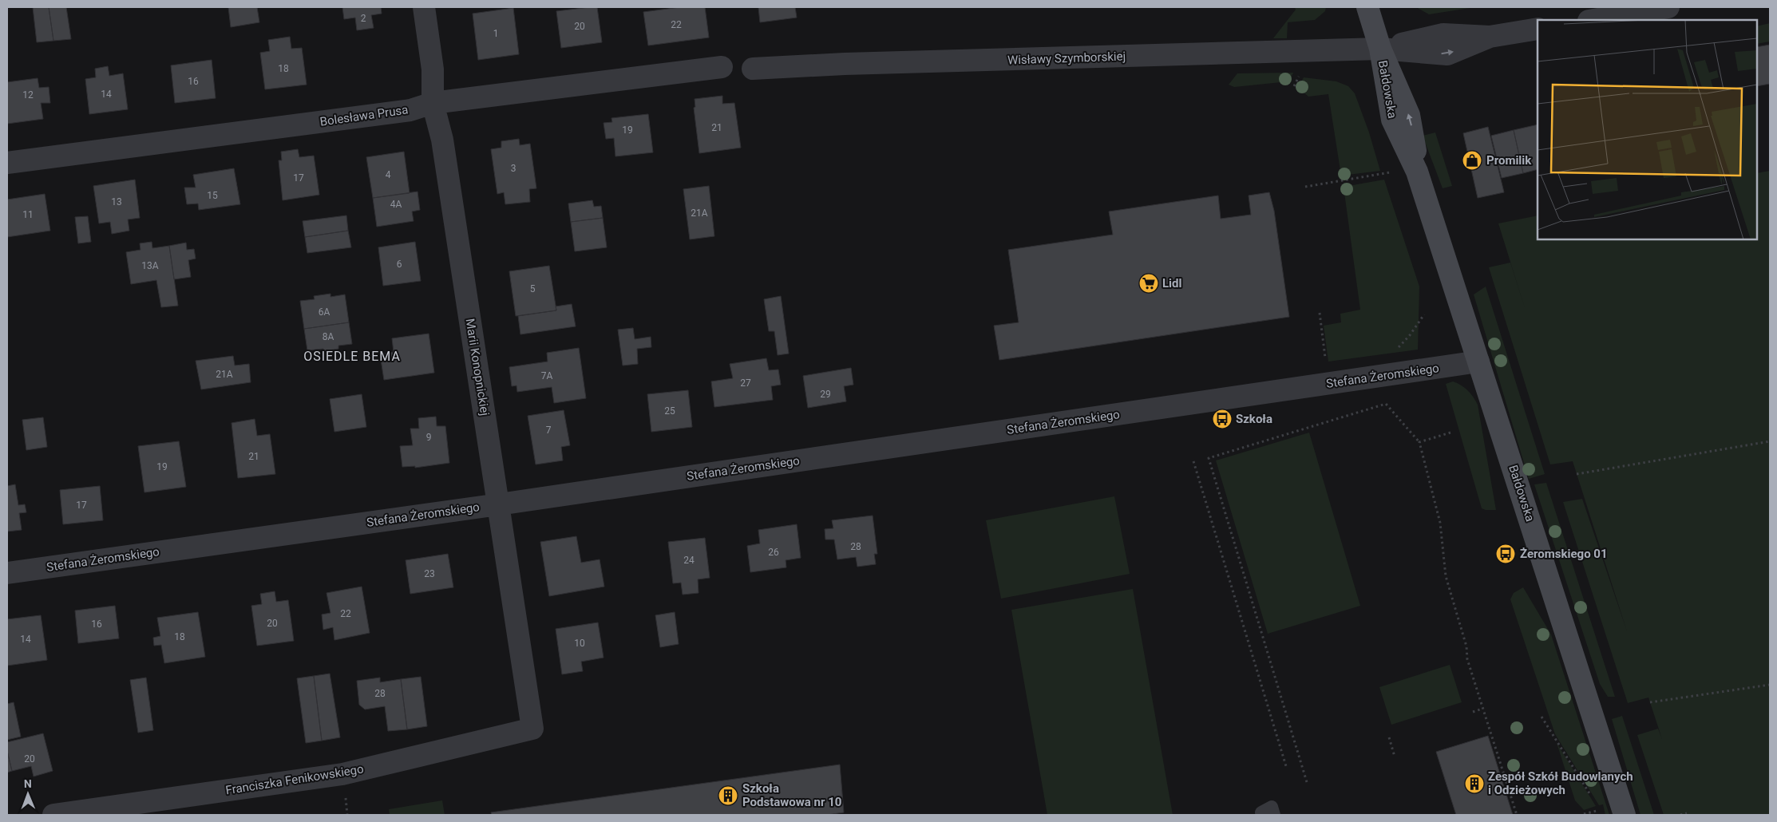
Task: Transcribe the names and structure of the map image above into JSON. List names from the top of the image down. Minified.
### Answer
{"streets":{"street":["Wisławy Szymborskiej","Bałdowska","Bolesława Prusa","Marii Konopnickiej","Stefana Żeromskiego","Franciszka Fenikowskiego"]},"crossings":[["Wisławy Szymborskiej","Bałdowska"],["Bałdowska","Stefana Żeromskiego"],["Bolesława Prusa","Marii Konopnickiej"],["Marii Konopnickiej","Stefana Żeromskiego"],["Marii Konopnickiej","Franciszka Fenikowskiego"]],"districts":["OSIEDLE BEMA"],"places":{"shop":["Promilik"],"supermarket":["Lidl"],"bus stop":["Szkoła","Żeromskiego 01"],"building":["Zespół Szkół Budowlanych i Odzieżowych","Szkoła Podstawowa nr 10"]},"house_numbers":["2","22","20","1","18","16","14","12","21","19","3","4","17","15","13","4A","21A","11","6","13A","5","6A","8A","21A","7A","27","29","25","7","9","21","19","17","28","26","24","23","22","20","16","18","14","10","28","20"],"north":"top"}
